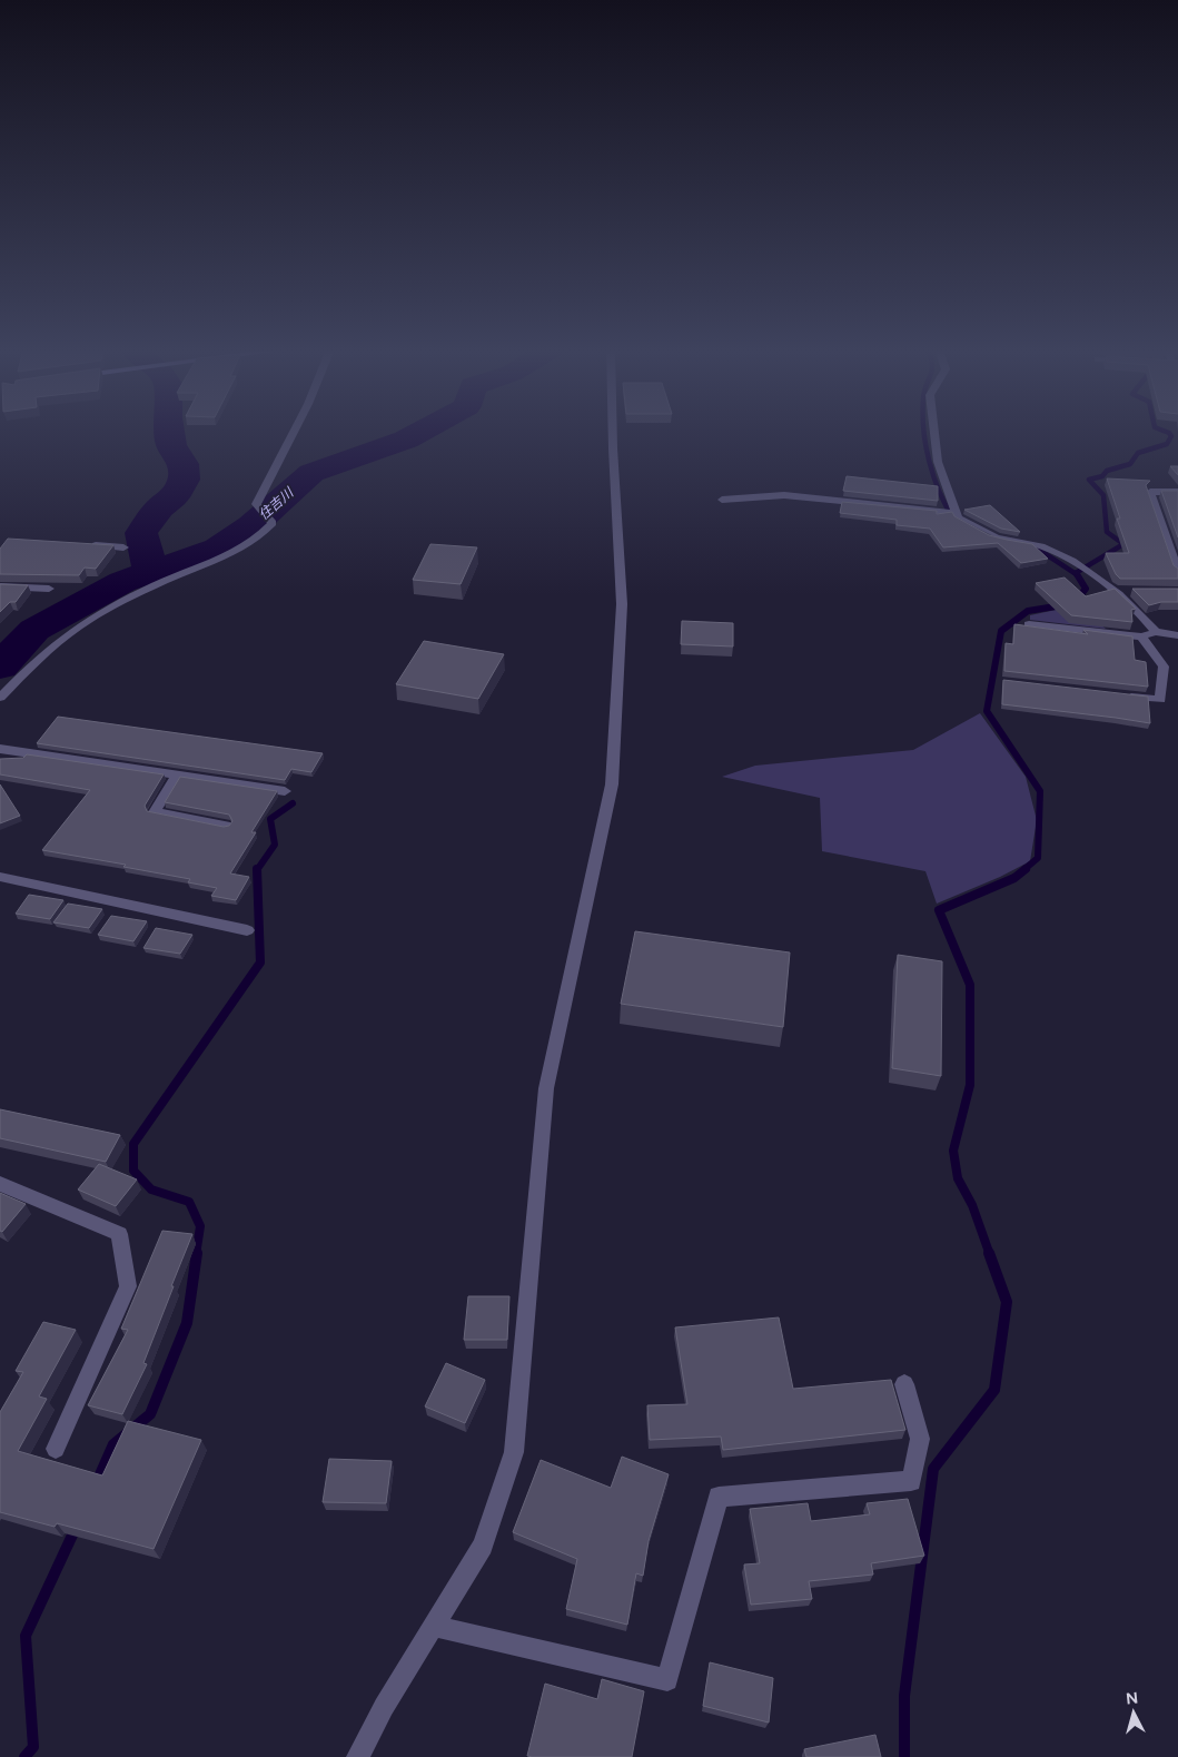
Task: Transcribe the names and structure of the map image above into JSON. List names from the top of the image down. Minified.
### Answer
{"water":["住吉川"],"north":"top"}
